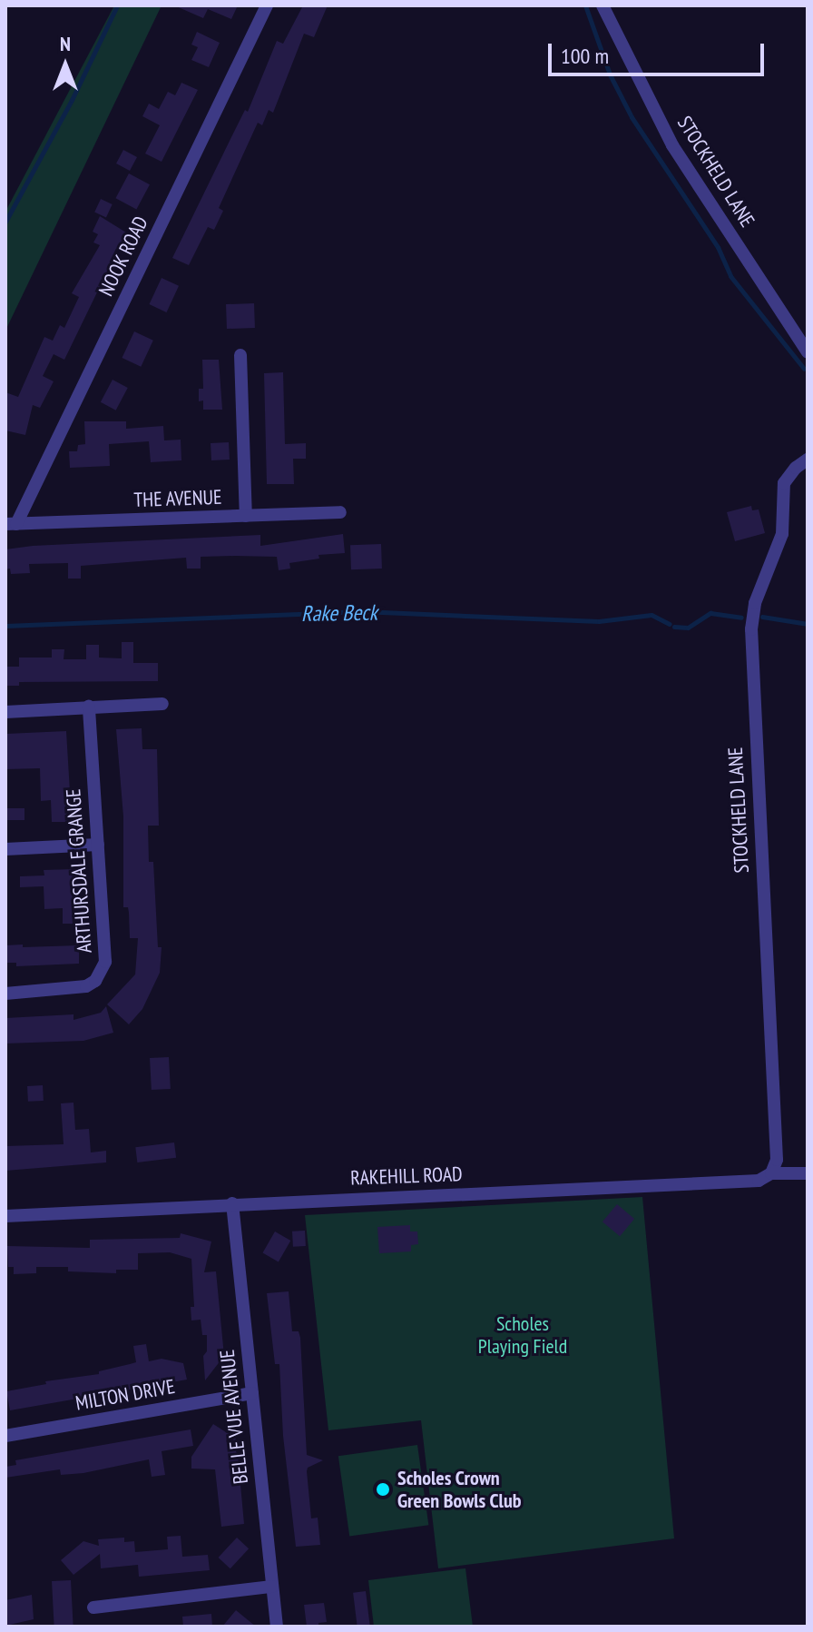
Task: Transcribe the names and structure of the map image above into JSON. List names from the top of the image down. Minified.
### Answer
{"streets":{"street":["STOCKHELD LANE","NOOK ROAD","THE AVENUE","ARTHURSDALE GRANGE","RAKEHILL ROAD","MILTON DRIVE","BELLE VUE AVENUE"]},"crossings":[["STOCKHELD LANE","RAKEHILL ROAD"],["NOOK ROAD","THE AVENUE"],["RAKEHILL ROAD","BELLE VUE AVENUE"],["MILTON DRIVE","BELLE VUE AVENUE"]],"water":["Rake Beck"],"parks":["Scholes Playing Field"],"places":["Scholes Crown Green Bowls Club"],"scale_bar":"100 m","north":"top"}
